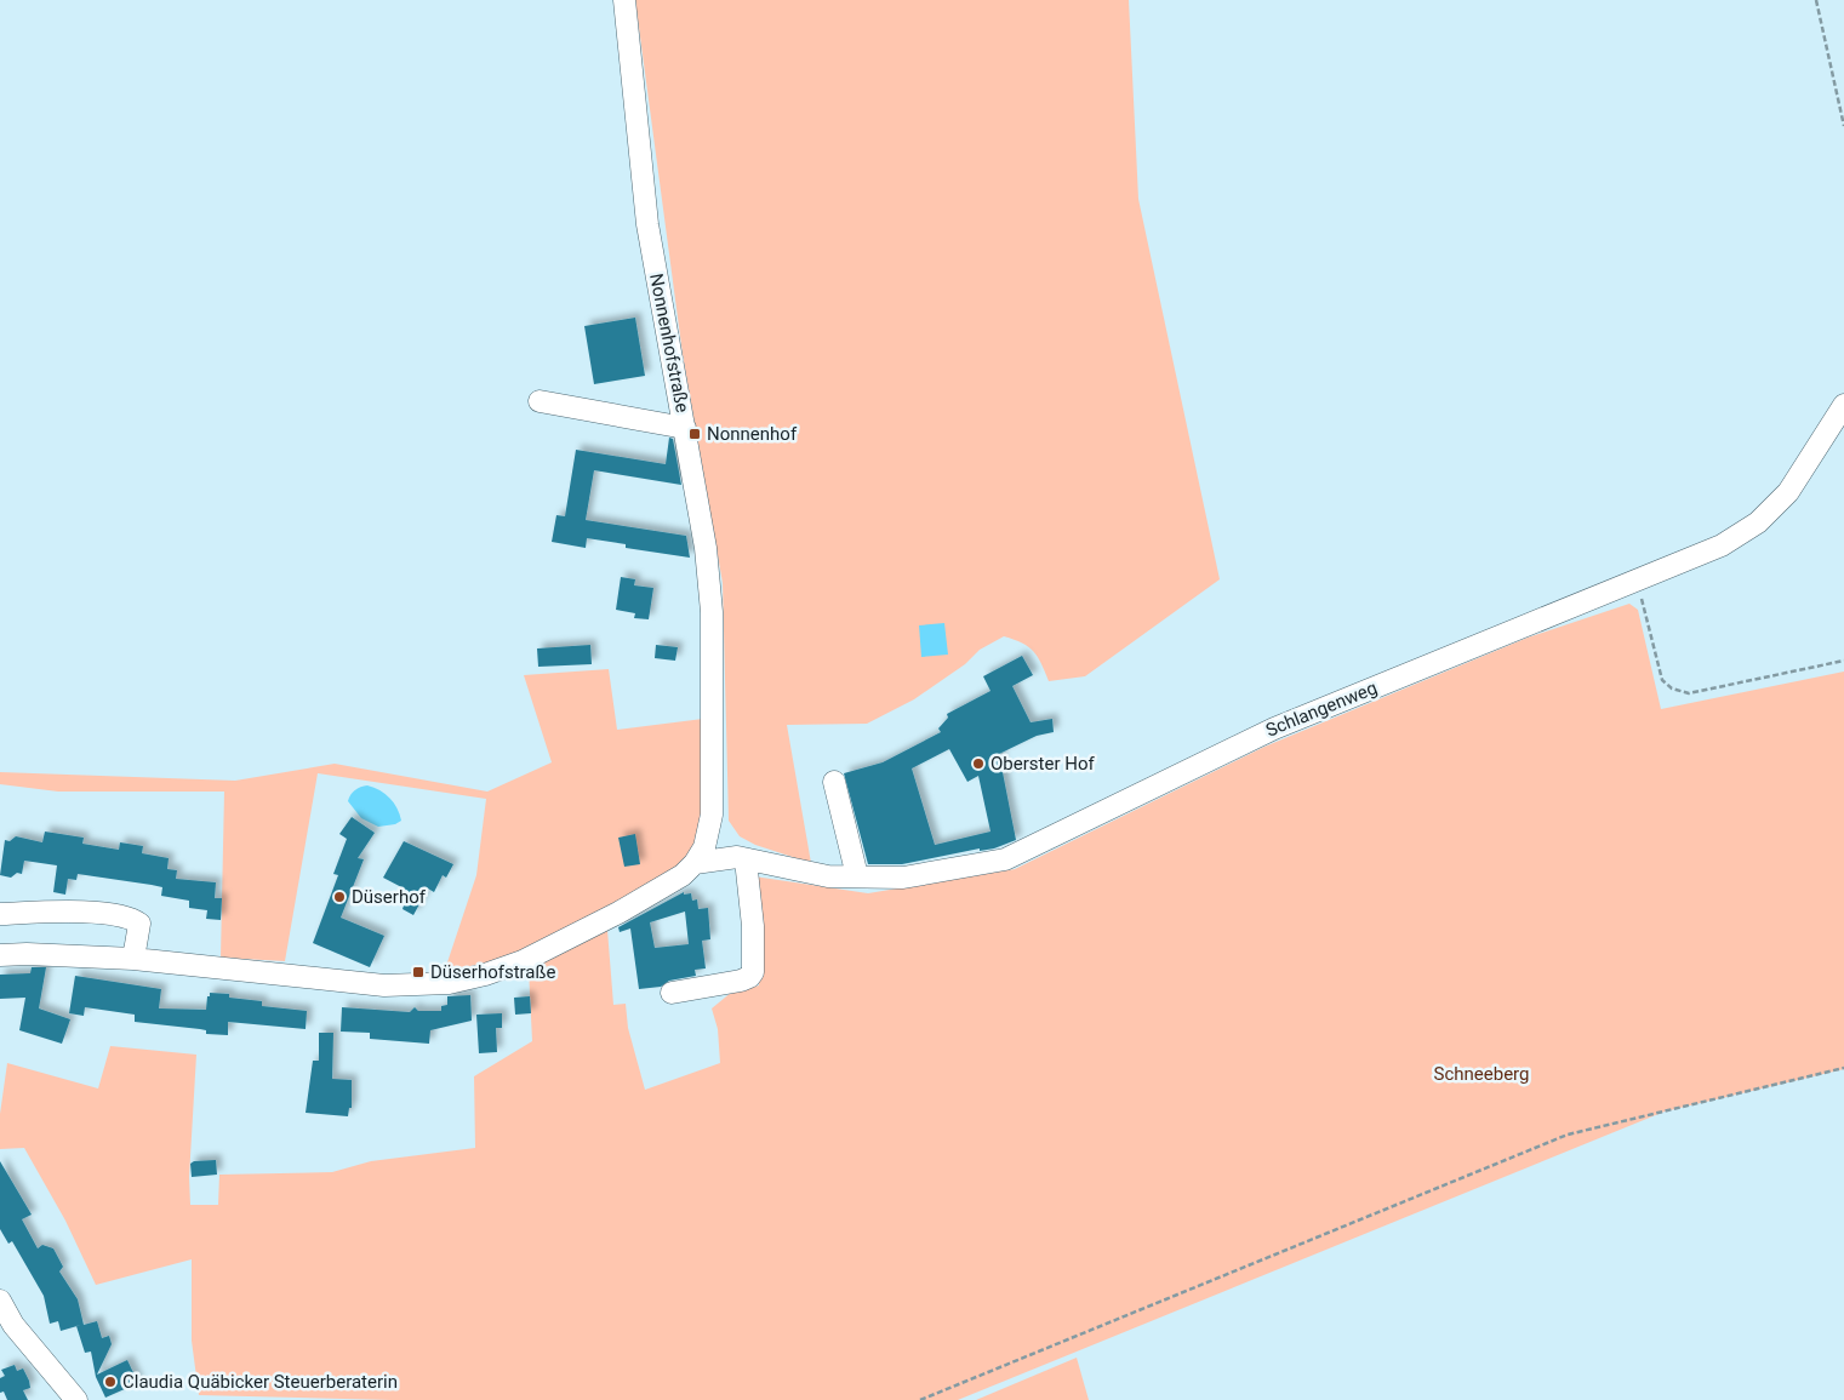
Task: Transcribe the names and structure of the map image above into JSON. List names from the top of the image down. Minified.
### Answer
{"streets":{"street":["Nonnenhofstraße","Schlangenweg"]},"parks":["Schneeberg"],"places":{"transit":["Nonnenhof","Düserhofstraße"],"other":["Oberster Hof","Düserhof","Claudia Quäbicker Steuerberaterin"]}}
